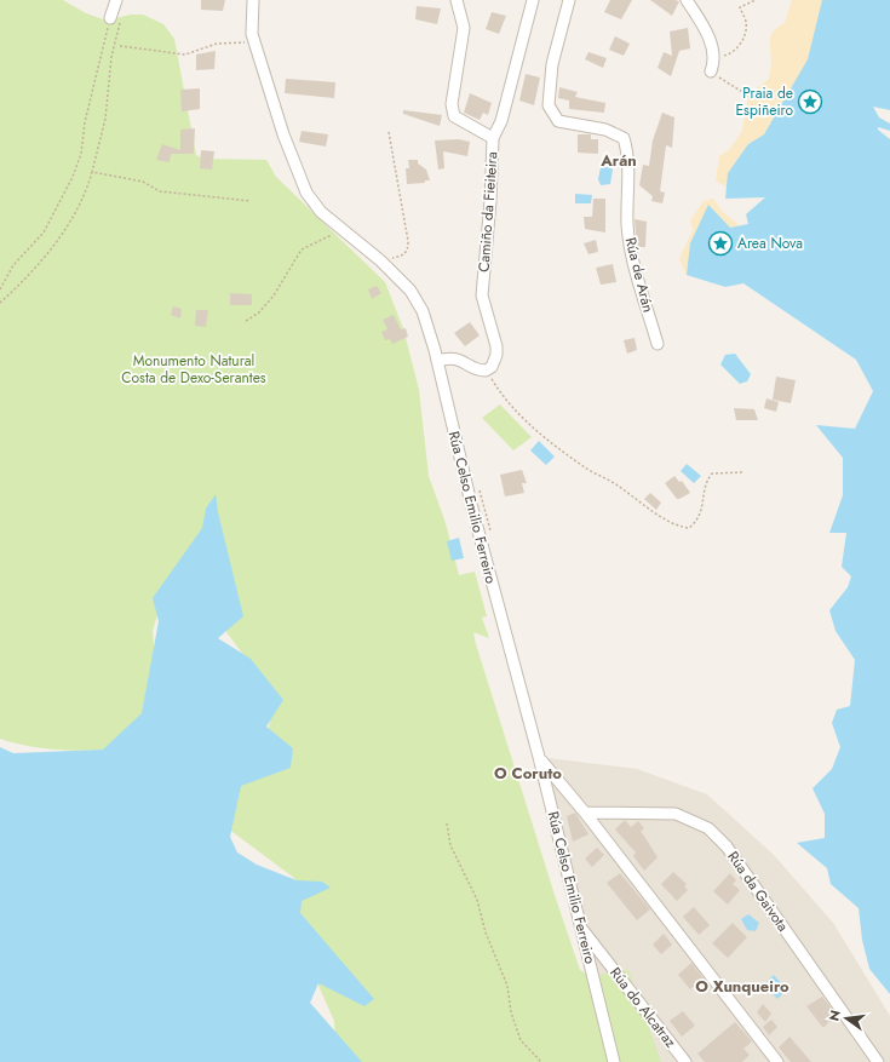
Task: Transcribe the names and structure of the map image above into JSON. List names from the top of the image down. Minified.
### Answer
{"streets":{"street":["Camiño da Fieiteira","Rúa de Arán","Rúa Celso Emilio Ferreiro","Rúa da Gaivota","Rúa do Alcatraz"]},"crossings":[["Rúa Celso Emilio Ferreiro","Rúa do Alcatraz"]],"districts":["Arán","O Coruto","O Xunqueiro"],"parks":["Monumento Natural Costa de Dexo-Serantes"],"places":{"place":["Praia de Espiñeiro","Area Nova"]},"north":"left"}
